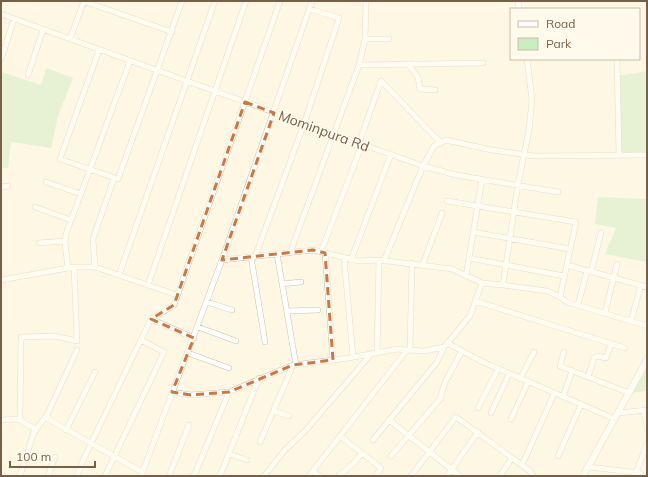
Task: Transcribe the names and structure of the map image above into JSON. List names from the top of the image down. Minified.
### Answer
{"streets":{"street":["Mominpura Rd"]},"legend":["Road","Park"],"scale_bar":"100 m"}
